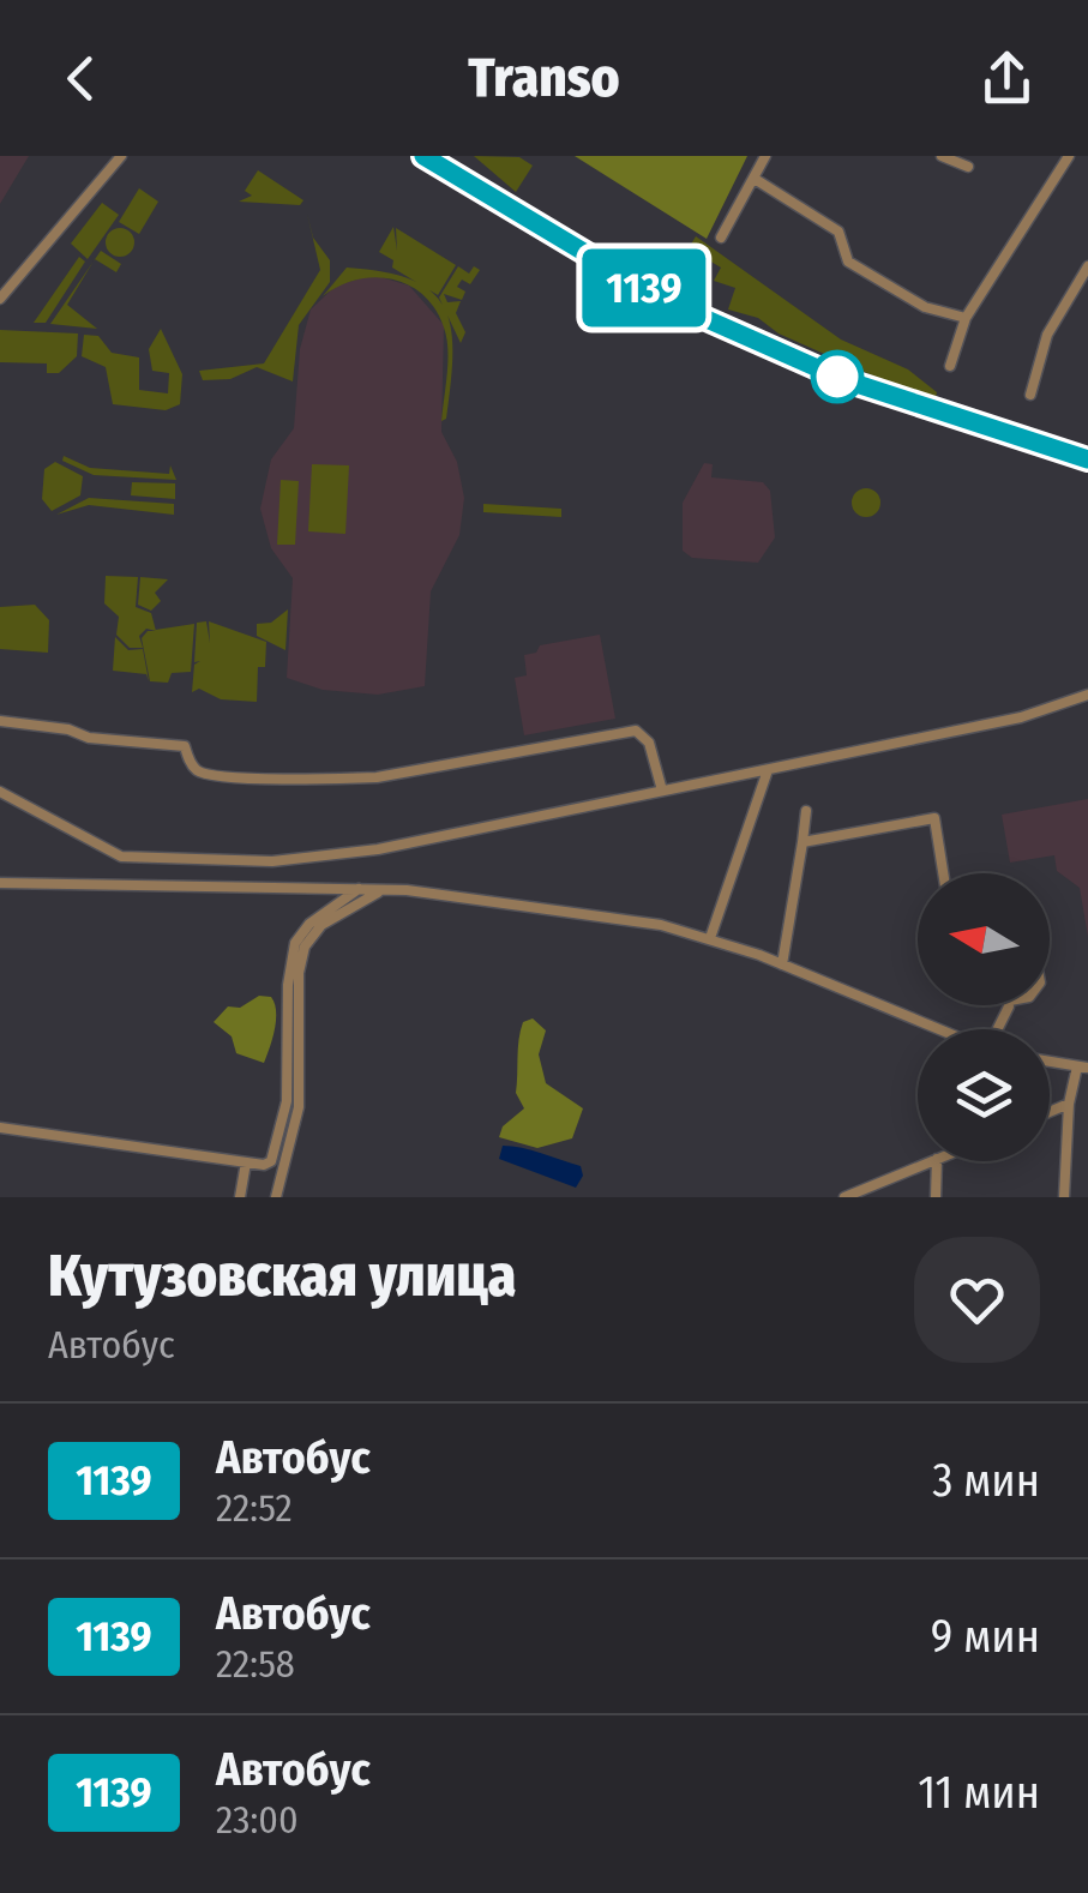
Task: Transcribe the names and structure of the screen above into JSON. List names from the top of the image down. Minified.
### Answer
{"lines":["bus line 1139"],"north":"left","page":{"header":"Transo","on_map":"1139","heading":["Кутузовская улица","Автобус"],"list":[{"mark":"1139","name":"Автобус","note":"22:52","value":"3 мин"},{"mark":"1139","name":"Автобус","note":"22:58","value":"9 мин"},{"mark":"1139","name":"Автобус","note":"23:00","value":"11 мин"}]}}
